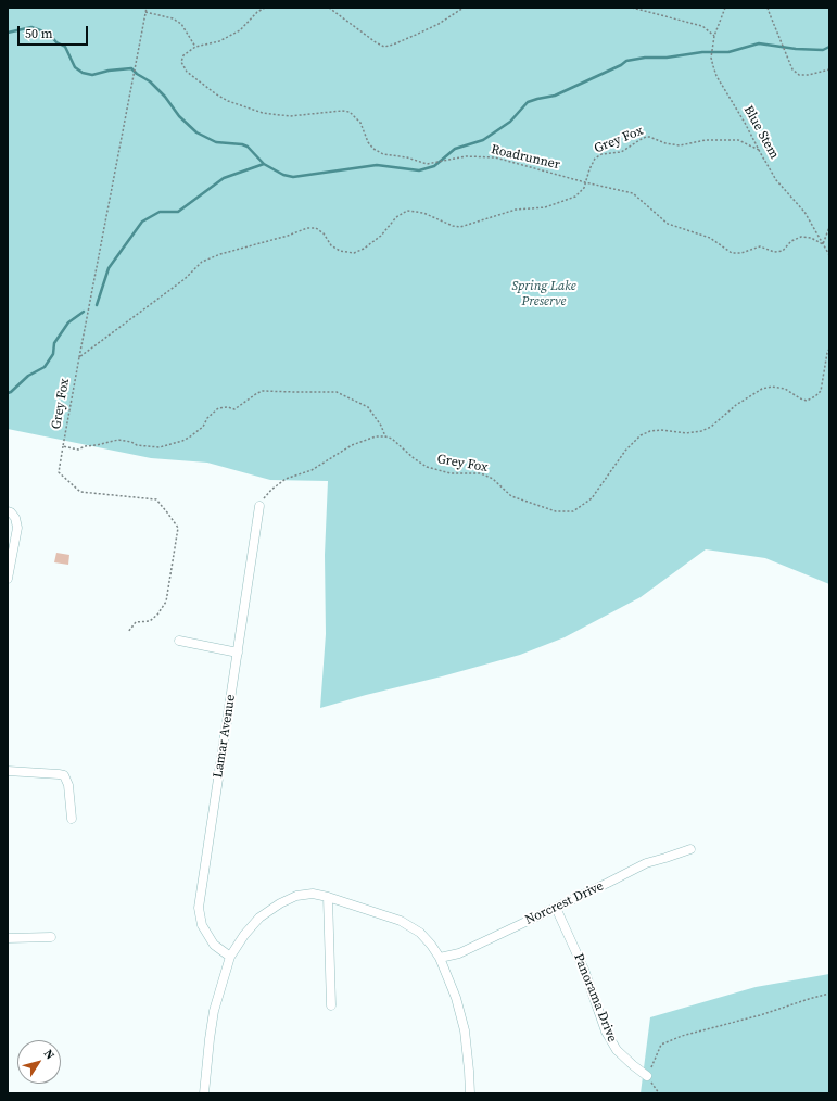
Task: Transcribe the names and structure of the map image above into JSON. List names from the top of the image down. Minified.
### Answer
{"streets":{"street":["Lamar Avenue","Norcrest Drive","Panorama Drive"],"path":["Blue Stem","Grey Fox","Roadrunner"]},"crossings":[["Blue Stem","Grey Fox"],["Blue Stem","Roadrunner"],["Grey Fox","Roadrunner"],["Norcrest Drive","Panorama Drive"]],"parks":["Spring Lake Preserve"],"scale_bar":"50 m","north":"top right"}
